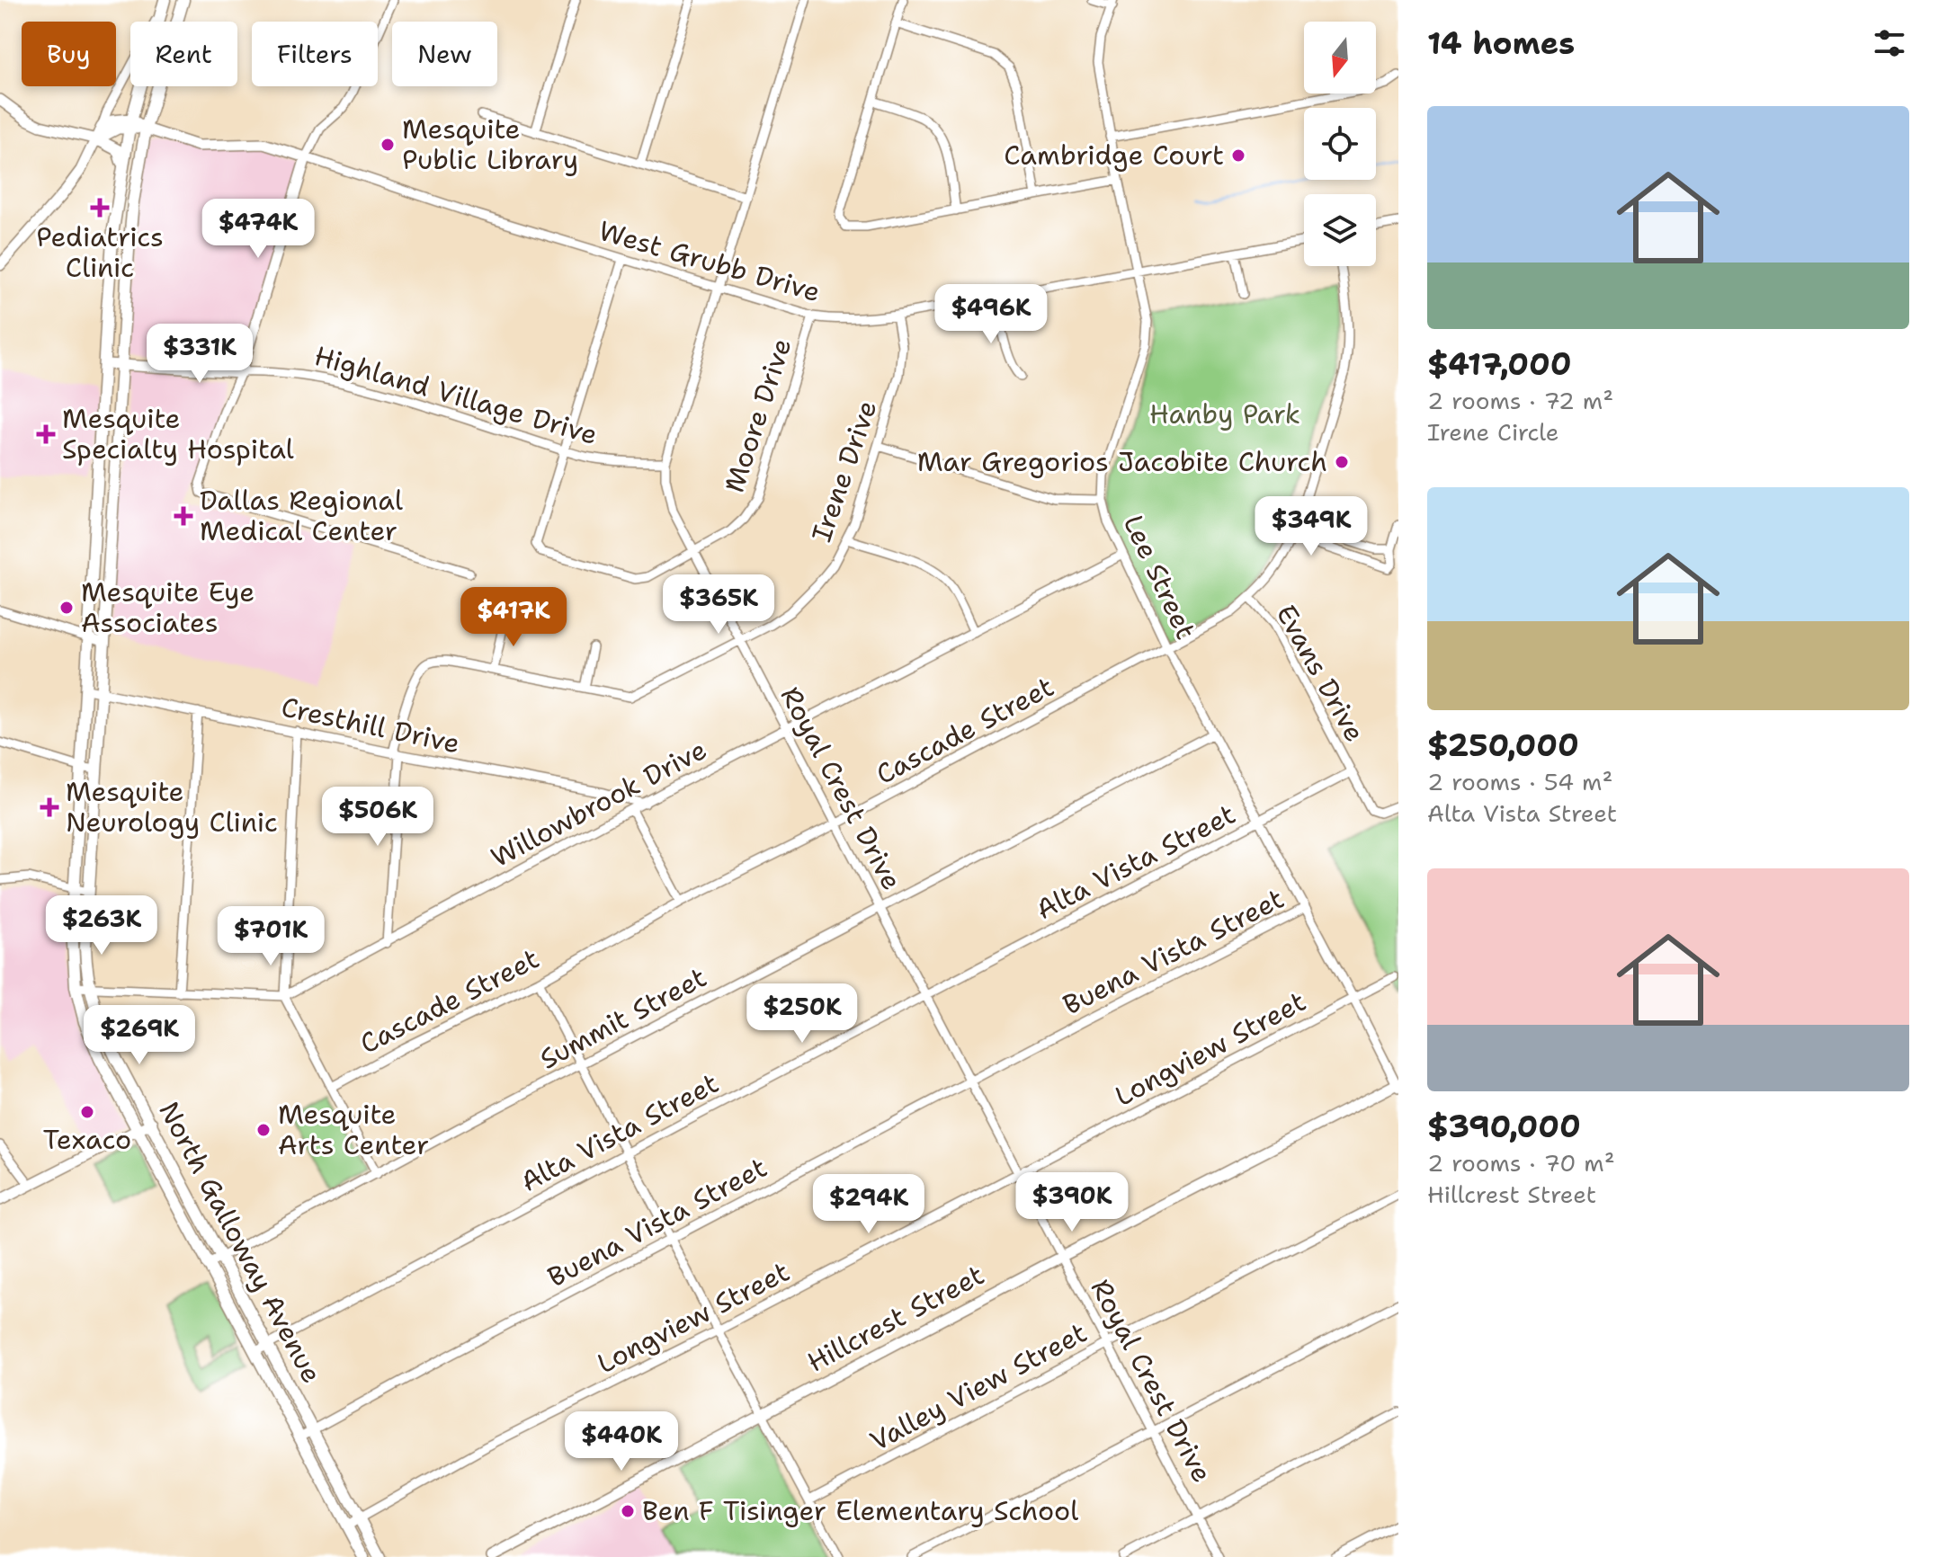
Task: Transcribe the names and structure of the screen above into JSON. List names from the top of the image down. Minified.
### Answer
{"streets":{"main road":["North Galloway Avenue"],"street":["West Grubb Drive","Highland Village Drive","Moore Drive","Irene Drive","Lee Street","Evans Drive","Cresthill Drive","Cascade Street","Royal Crest Drive","Willowbrook Drive","Alta Vista Street","Buena Vista Street","Summit Street","Longview Street","Hillcrest Street","Valley View Street"]},"crossings":[["West Grubb Drive","Moore Drive"],["West Grubb Drive","Irene Drive"],["West Grubb Drive","Lee Street"],["West Grubb Drive","Royal Crest Drive"],["West Grubb Drive","North Galloway Avenue"],["Highland Village Drive","Moore Drive"],["Highland Village Drive","Royal Crest Drive"],["Highland Village Drive","North Galloway Avenue"],["Moore Drive","Royal Crest Drive"],["Irene Drive","Cresthill Drive"],["Irene Drive","Royal Crest Drive"],["Lee Street","Cascade Street"],["Lee Street","Willowbrook Drive"],["Lee Street","Alta Vista Street"],["Lee Street","Buena Vista Street"],["Lee Street","Summit Street"],["Lee Street","Longview Street"],["Lee Street","Hillcrest Street"],["Evans Drive","Cascade Street"],["Evans Drive","Alta Vista Street"],["Cresthill Drive","Willowbrook Drive"],["Cresthill Drive","North Galloway Avenue"],["Cascade Street","Royal Crest Drive"],["Royal Crest Drive","Willowbrook Drive"],["Royal Crest Drive","Alta Vista Street"],["Royal Crest Drive","Buena Vista Street"],["Royal Crest Drive","Summit Street"],["Royal Crest Drive","Longview Street"],["Royal Crest Drive","Hillcrest Street"],["Royal Crest Drive","Valley View Street"],["Willowbrook Drive","North Galloway Avenue"],["Alta Vista Street","North Galloway Avenue"],["Buena Vista Street","North Galloway Avenue"],["Summit Street","North Galloway Avenue"],["Longview Street","North Galloway Avenue"]],"parks":["Hanby Park"],"places":{"other":["Mesquite Public Library","Cambridge Court","Mar Gregorios Jacobite Church","Mesquite Eye Associates","Texaco","Mesquite Arts Center","Ben F Tisinger Elementary School"],"health":["Pediatrics Clinic","Mesquite Specialty Hospital","Dallas Regional Medical Center","Mesquite Neurology Clinic"]},"north":"bottom","page":{"heading":"14 homes","chip":["Buy","Rent","Filters","New"],"list":[{"name":"$417,000","note":"2 rooms · 72 m² · Irene Circle"},{"name":"$250,000","note":"2 rooms · 54 m² · Alta Vista Street"},{"name":"$390,000","note":"2 rooms · 70 m² · Hillcrest Street"}],"price":["$474K","$496K","$331K","$349K","$365K","$417K","$506K","$263K","$701K","$250K","$269K","$390K","$294K","$440K"]}}
